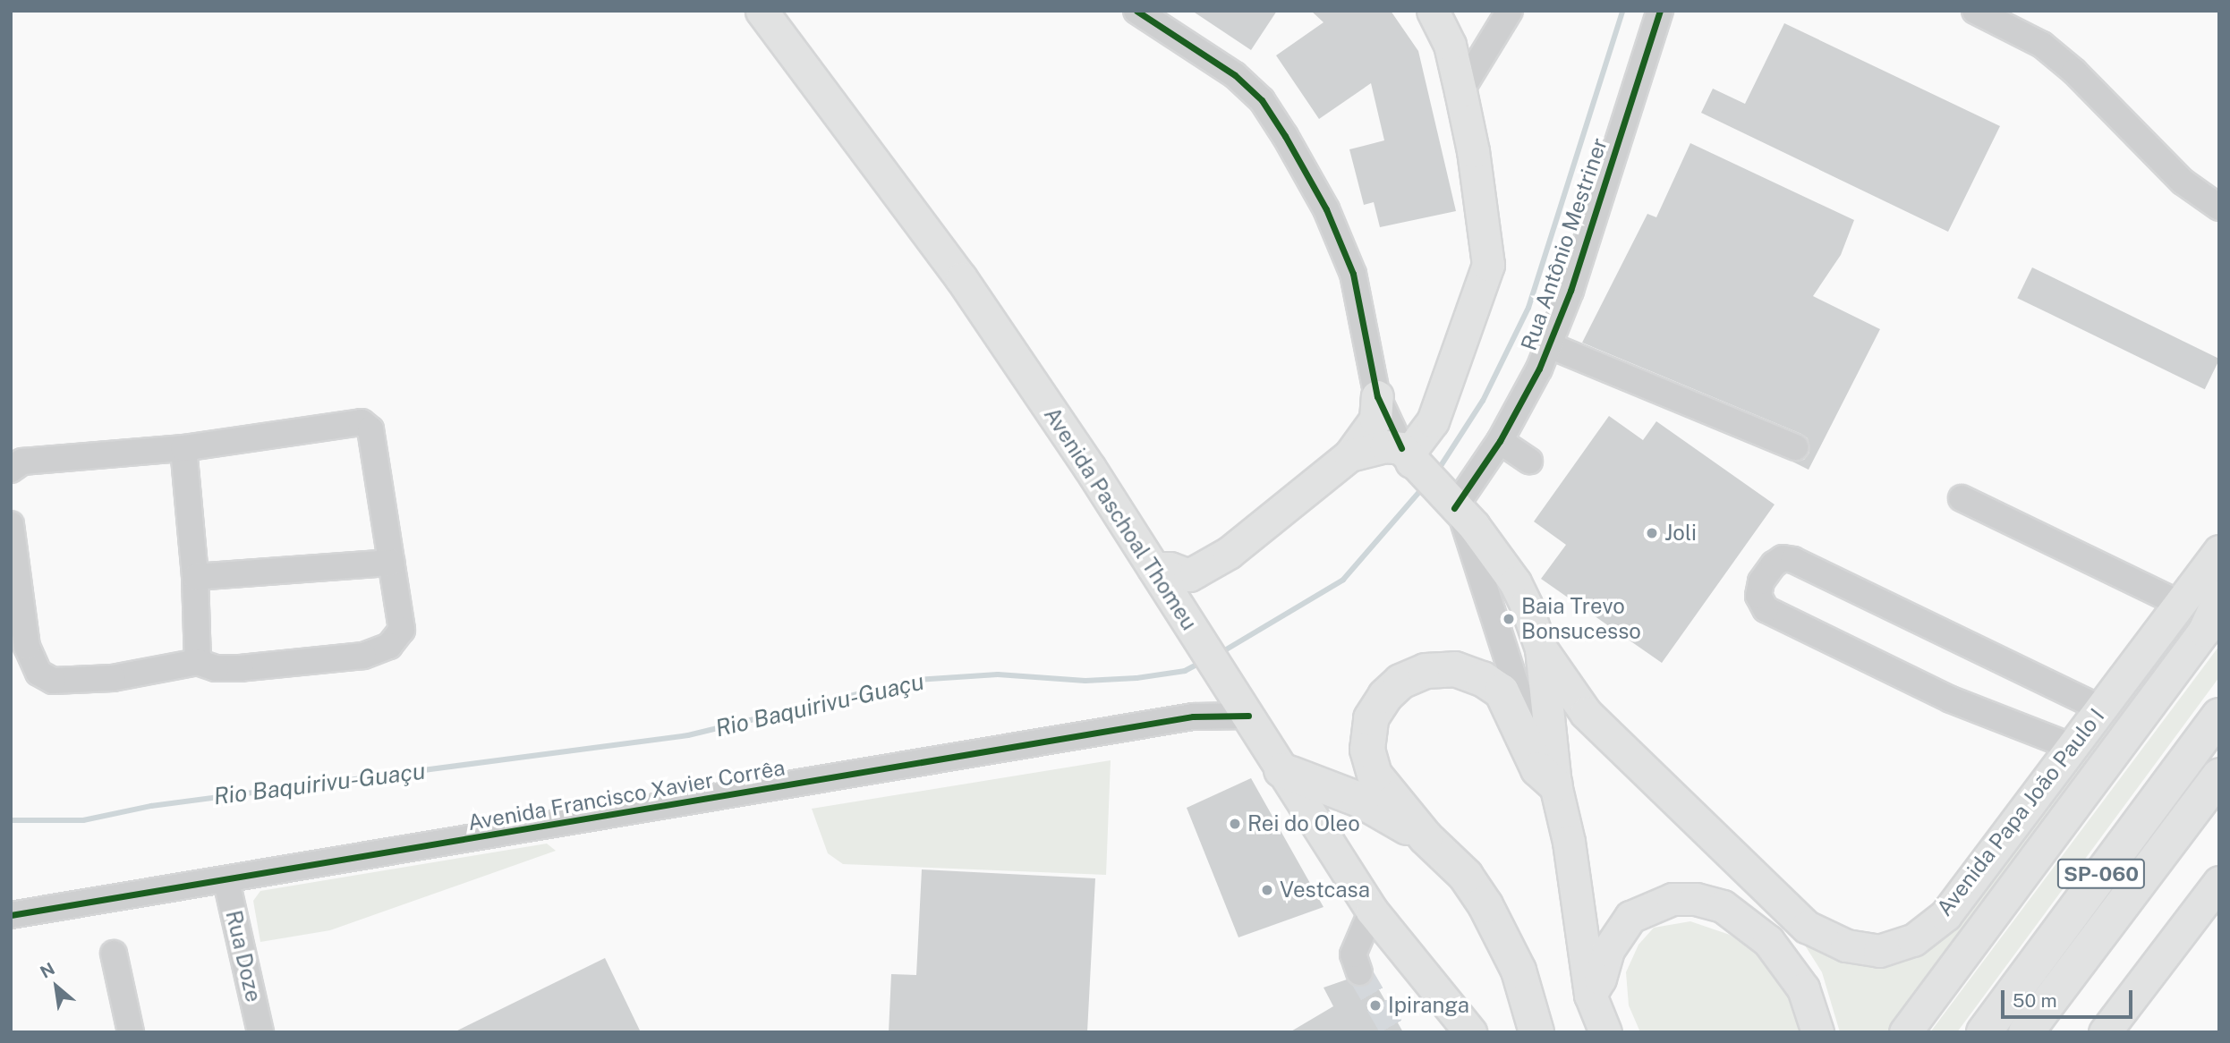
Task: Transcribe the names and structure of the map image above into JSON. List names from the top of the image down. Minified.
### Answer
{"streets":{"highway":["SP-060"],"main road":["Avenida Paschoal Thomeu","Avenida Papa João Paulo I"],"street":["Rua Antônio Mestriner","Avenida Francisco Xavier Corrêa","Rua Doze"]},"crossings":[["Avenida Paschoal Thomeu","Avenida Francisco Xavier Corrêa"],["Avenida Francisco Xavier Corrêa","Rua Doze"]],"water":["Rio Baquirivu-Guaçu"],"places":["Joli","Baia Trevo Bonsucesso","Rei do Oleo","Vestcasa","Ipiranga"],"scale_bar":"50 m","north":"top left"}
